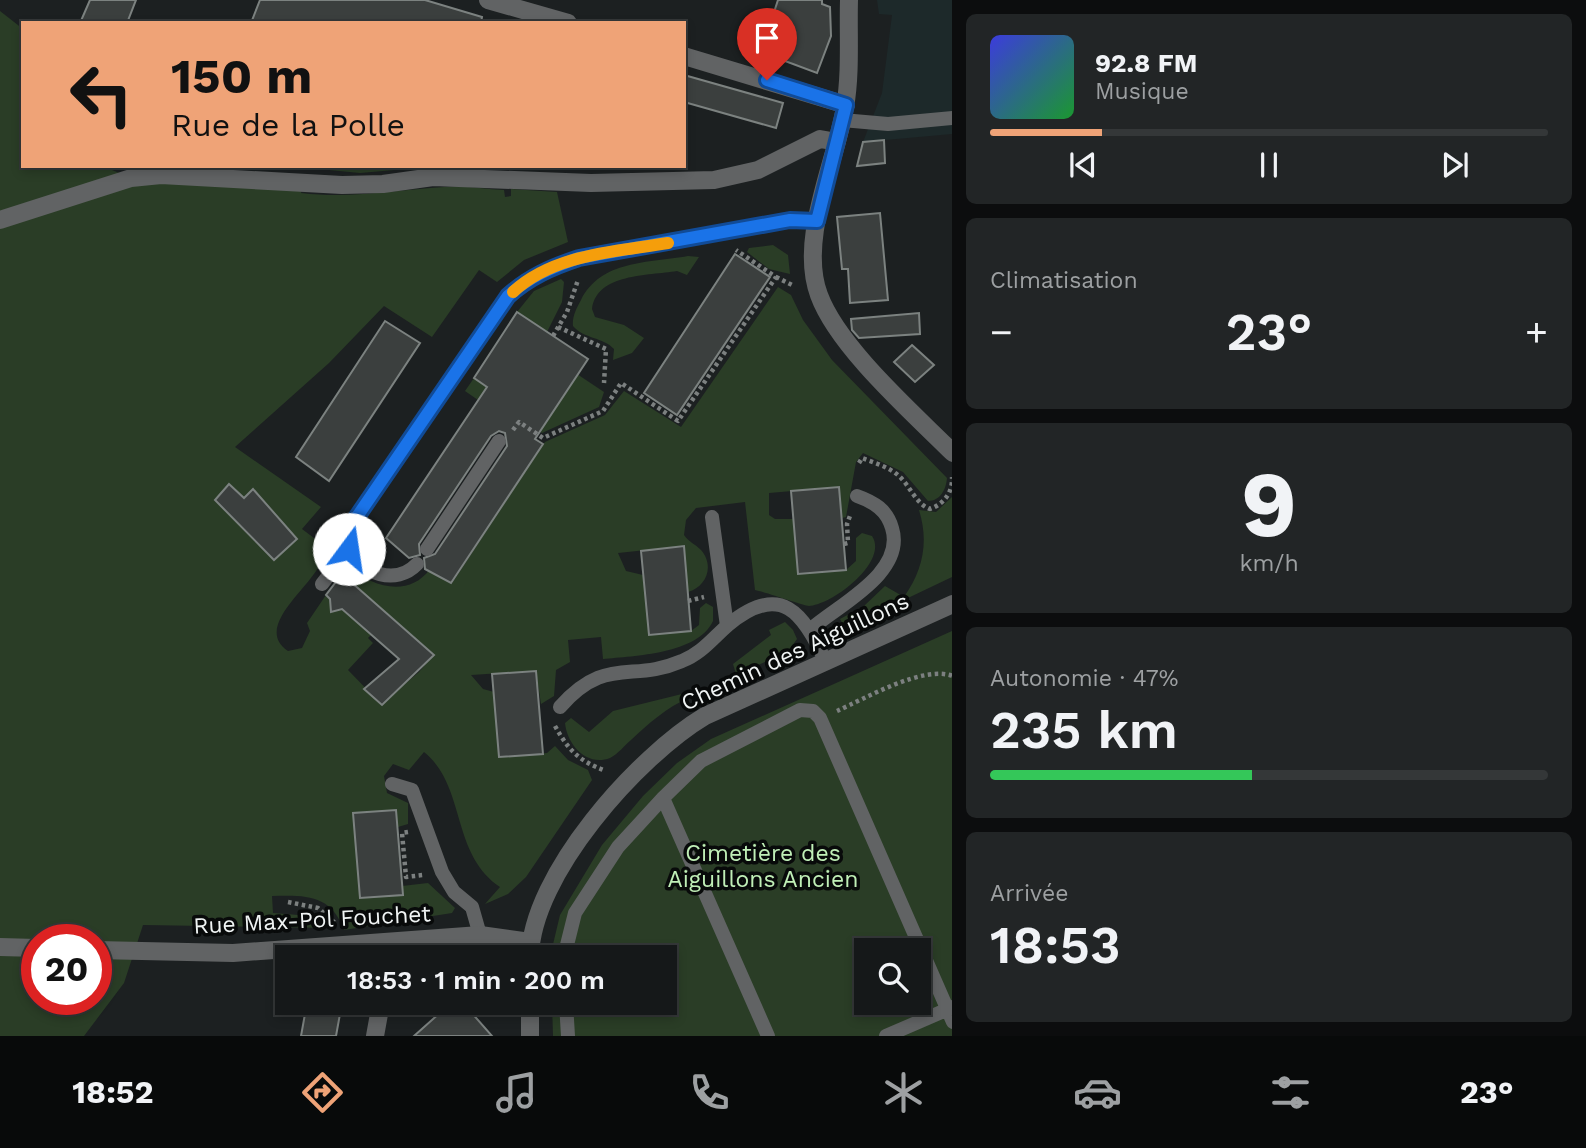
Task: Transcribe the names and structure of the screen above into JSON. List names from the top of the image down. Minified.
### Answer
{"streets":{"street":["Chemin des Aiguillons","Rue Max-Pol Fouchet"]},"parks":["Cimetière des Aiguillons Ancien"],"page":{"turn":["150 m","Rue de la Polle"],"song":["92.8 FM","Musique"],"tile":["Climatisation",["9","km/h"],["Autonomie · 47%","235 km"],["Arrivée","18:53"]],"heat":["−","23°","+"],"limit":"20","trip":"18:53 · 1 min · 200 m","tabs":["18:52","23°"]}}
